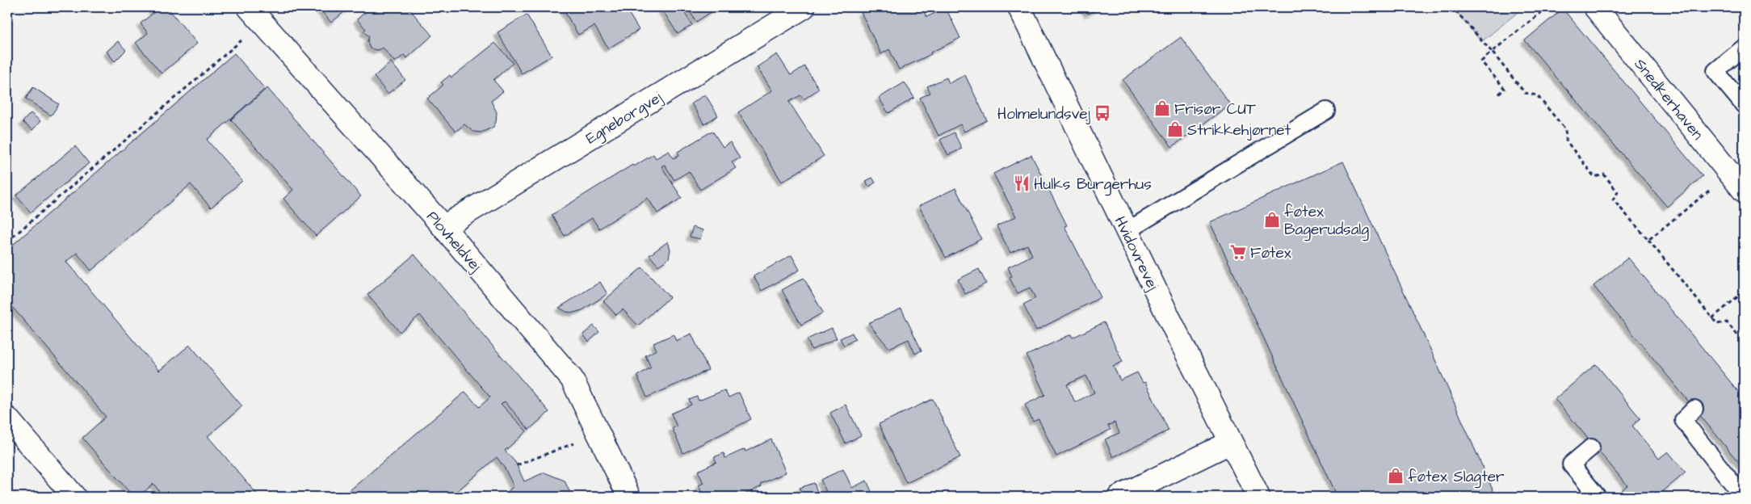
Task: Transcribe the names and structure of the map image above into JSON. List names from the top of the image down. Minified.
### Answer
{"streets":{"street":["Snedkerhaven","Egneborgvej","Plovheldvej","Hvidovrevej"]},"crossings":[["Egneborgvej","Plovheldvej"]],"places":{"shop":["Frisør CUT","Strikkehjørnet","føtex Bagerudsalg","føtex Slagter"],"bus stop":["Holmelundsvej"],"restaurant":["Hulks Burgerhus"],"supermarket":["Føtex"]}}
